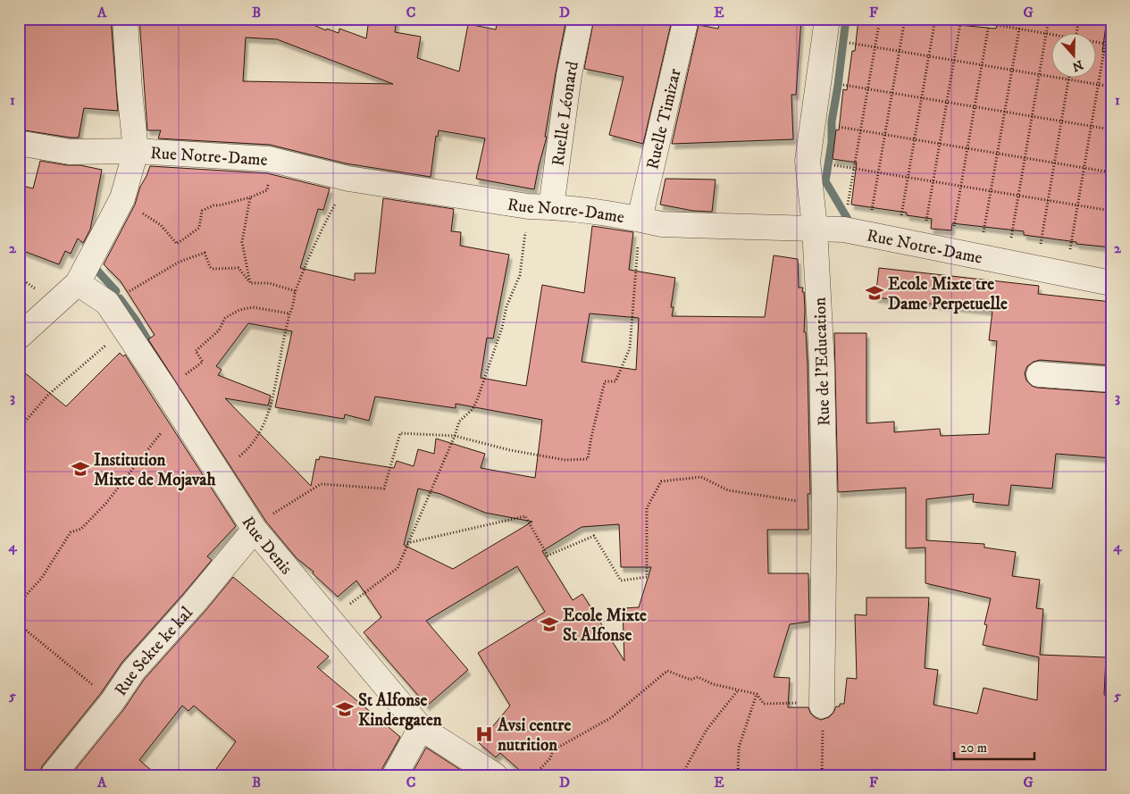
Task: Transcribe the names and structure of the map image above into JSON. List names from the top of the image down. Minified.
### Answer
{"streets":{"street":["Ruelle Léonard","Ruelle Timizar","Rue Notre-Dame","Rue de l'Education","Rue Denis","Rue Sekte ke kal"]},"crossings":[["Ruelle Léonard","Rue Notre-Dame"],["Ruelle Timizar","Rue Notre-Dame"],["Rue Notre-Dame","Rue de l'Education"],["Rue Denis","Rue Sekte ke kal"]],"places":{"school or university":["Ecole Mixte tre Dame Perpetuelle","Institution Mixte de Mojavah","Ecole Mixte St Alfonse","St Alfonse Kindergaten"],"hospital":["Avsi centre nutrition"]},"scale_bar":"20 m","north":"bottom","grid":{"columns":["A","B","C","D","E","F","G"],"rows":["1","2","3","4","5"]}}
